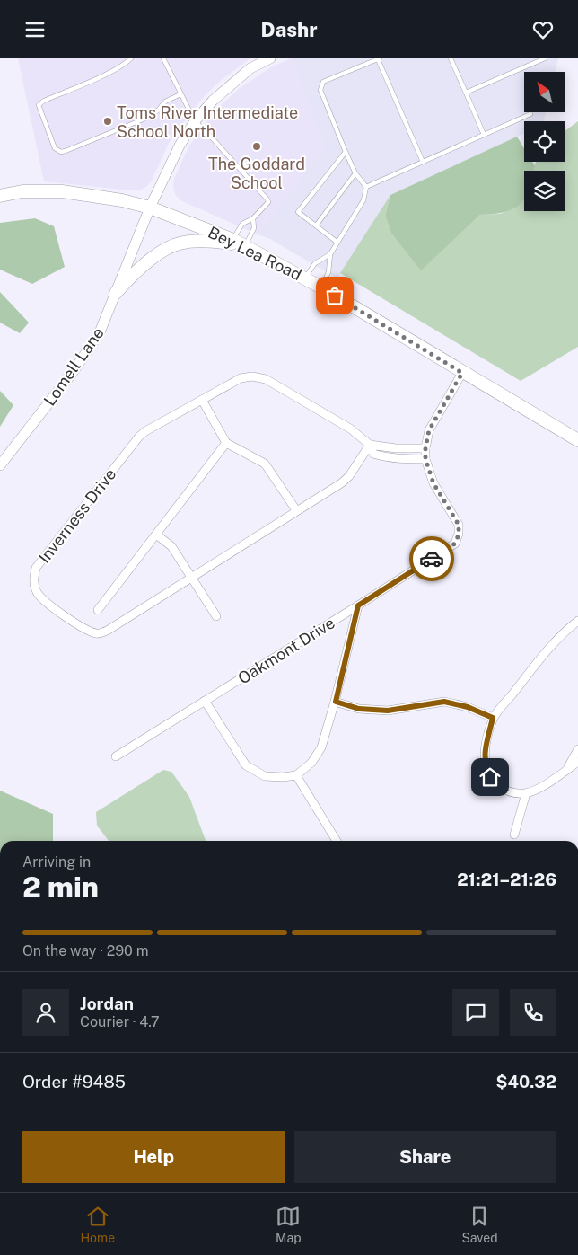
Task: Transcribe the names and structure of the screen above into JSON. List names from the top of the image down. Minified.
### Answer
{"streets":{"main road":["Bey Lea Road"],"street":["Lomell Lane","Inverness Drive","Oakmont Drive"]},"crossings":[["Bey Lea Road","Lomell Lane"],["Bey Lea Road","Oakmont Drive"],["Inverness Drive","Oakmont Drive"]],"places":["Toms River Intermediate School North","The Goddard School"],"north":"top left","page":{"header":"Dashr","heading":["2 min","Arriving in","21:21–21:26"],"panel":["Jordan","Courier · 4.7","Order #9485","$40.32"],"bar":"On the way · 290 m","buttons":["Help","Share"],"tabs":["Home","Map","Saved"]}}
